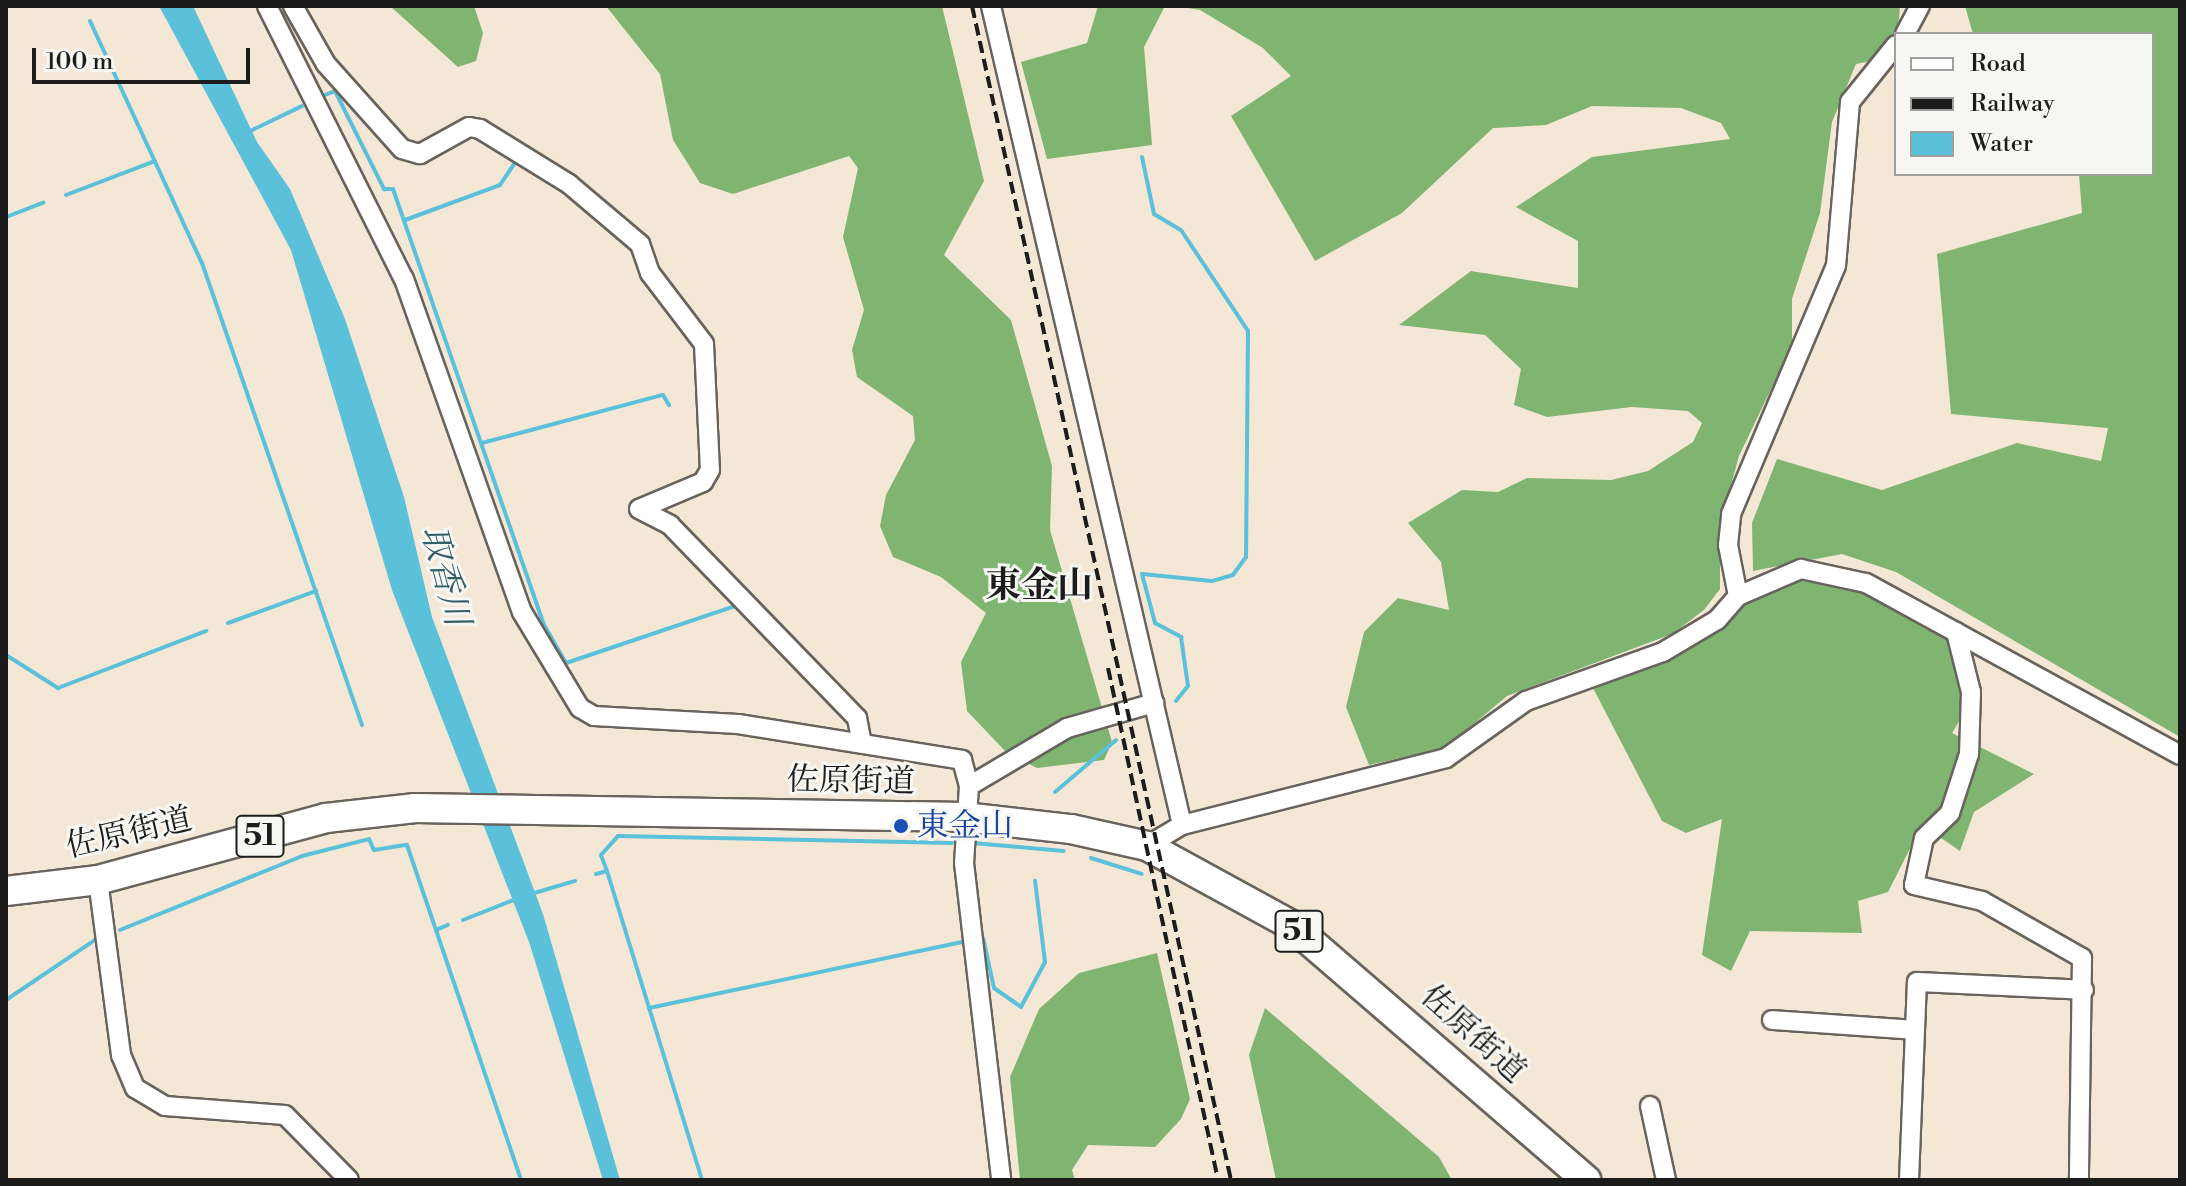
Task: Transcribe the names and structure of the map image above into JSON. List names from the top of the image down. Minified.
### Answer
{"streets":{"highway":["佐原街道","51"]},"districts":["東金山"],"water":["取香川"],"places":["東金山"],"legend":["Road","Railway","Water"],"scale_bar":"100 m"}
